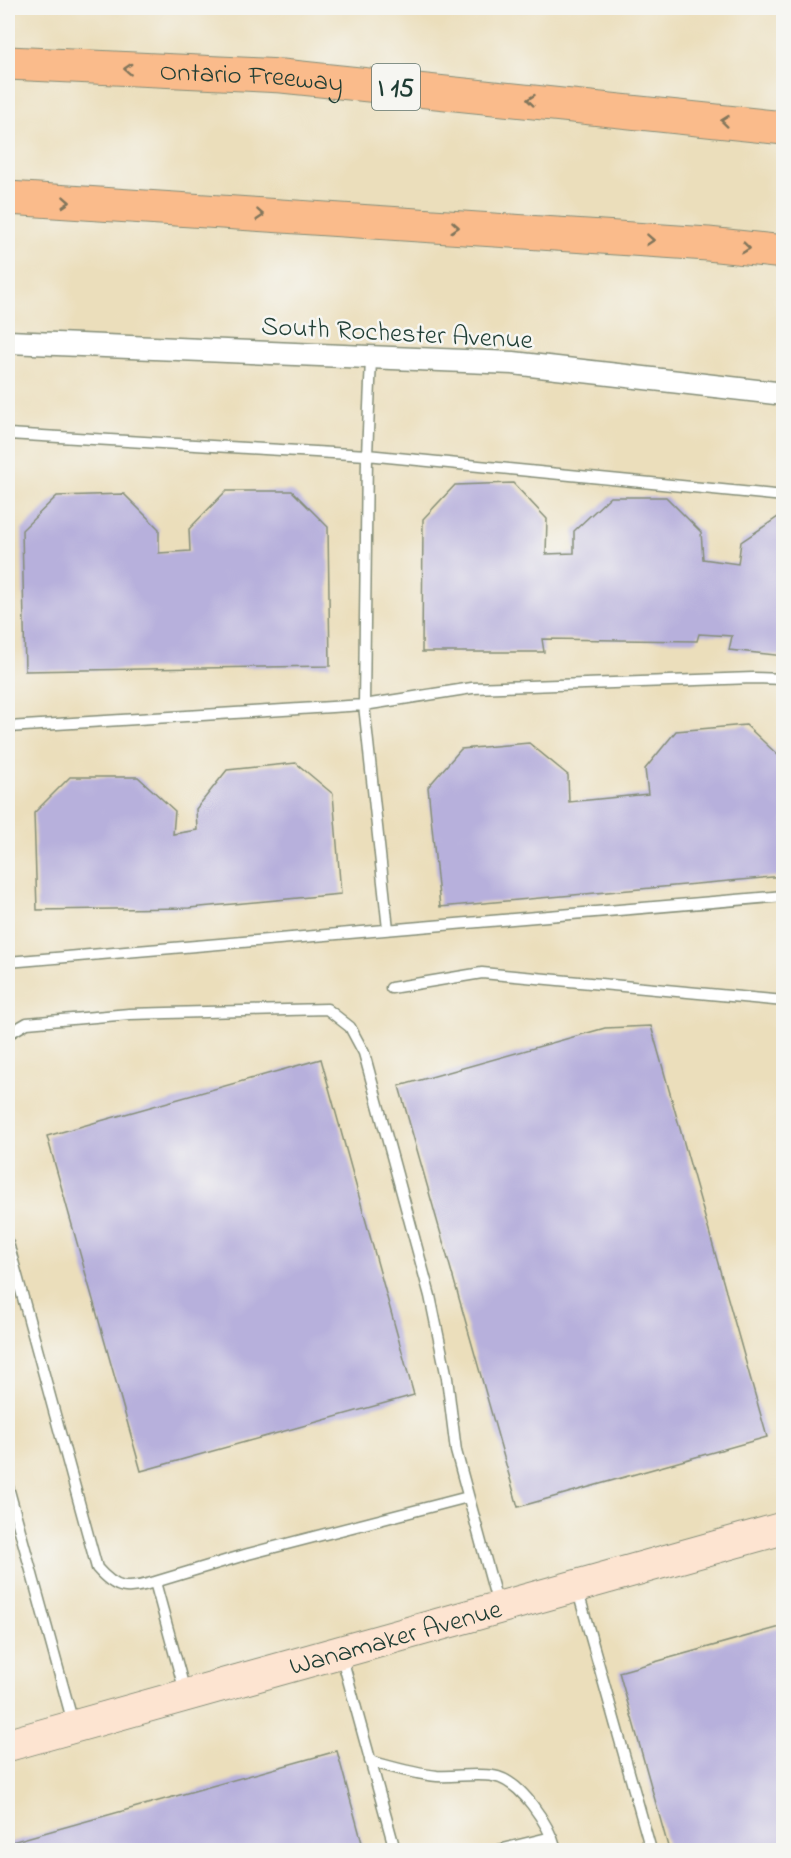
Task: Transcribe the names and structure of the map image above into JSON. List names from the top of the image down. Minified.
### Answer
{"streets":{"highway":["Ontario Freeway","I 15"],"street":["South Rochester Avenue","Wanamaker Avenue"]}}
